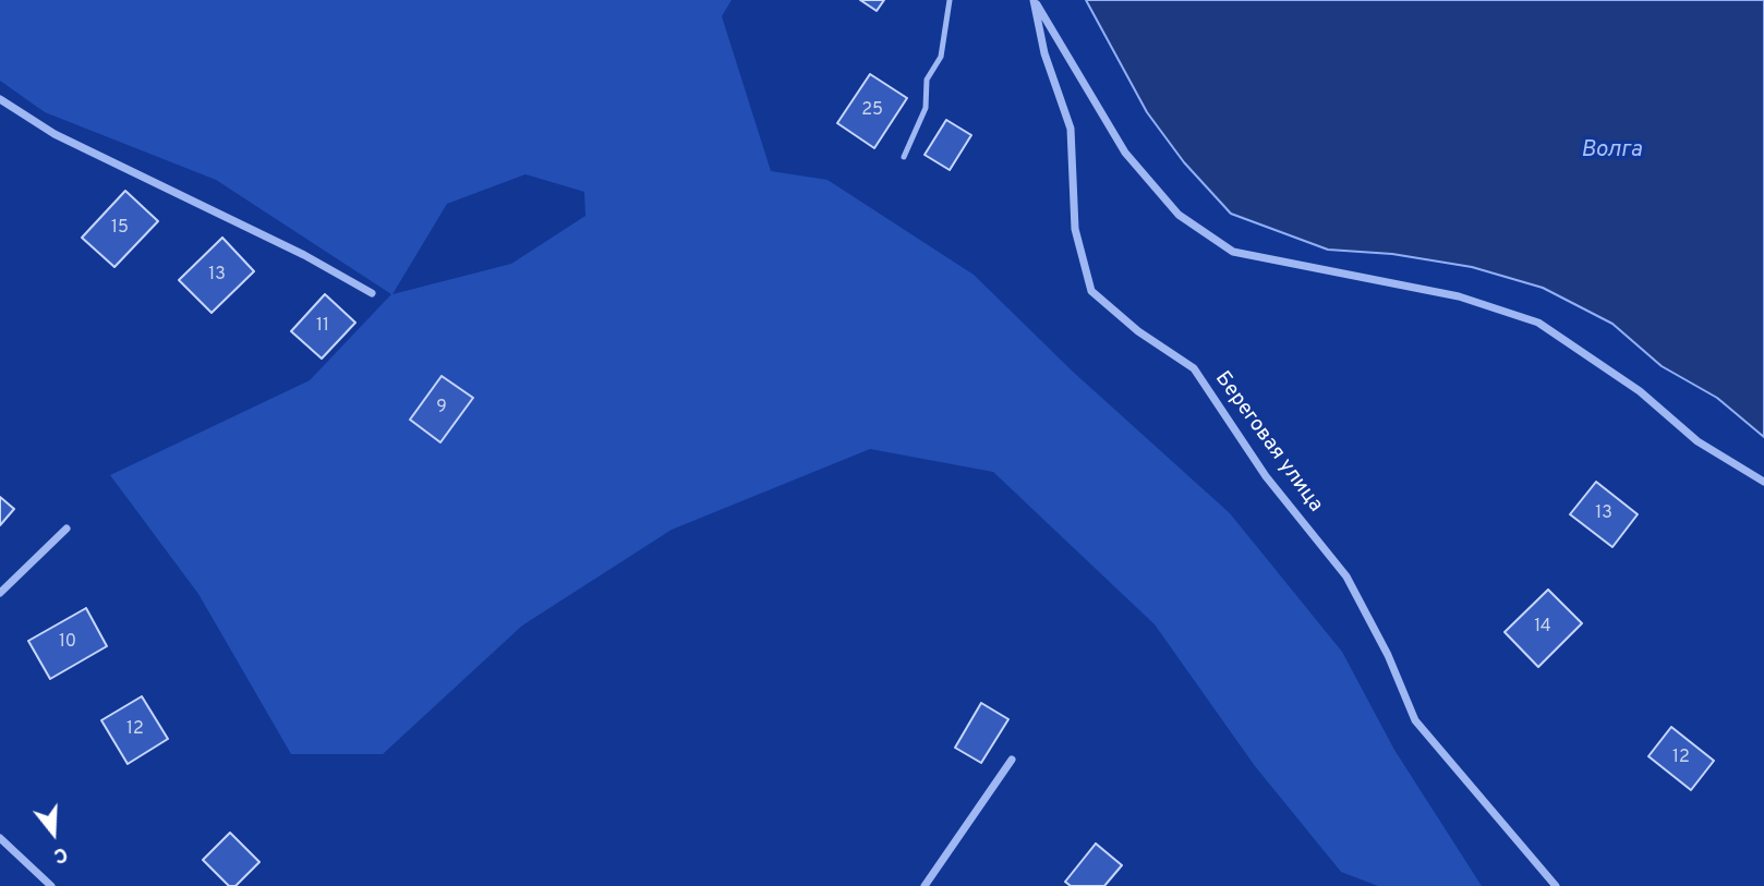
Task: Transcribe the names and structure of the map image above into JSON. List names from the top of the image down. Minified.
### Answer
{"streets":{"street":["Береговая улица"]},"water":["Волга"],"house_numbers":["25","15","13","11","9","13","14","10","12","12"],"north":"bottom"}
